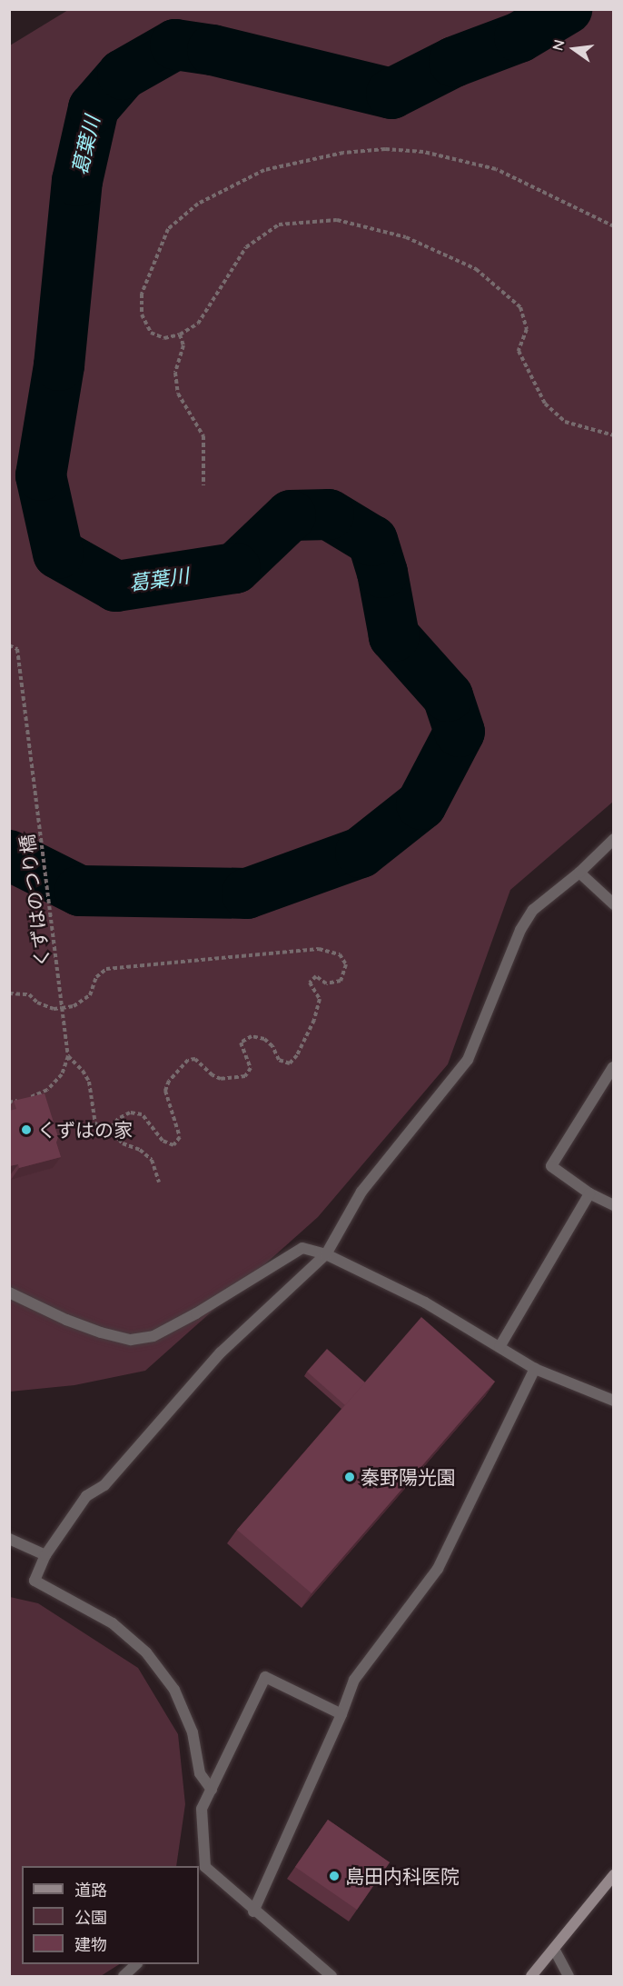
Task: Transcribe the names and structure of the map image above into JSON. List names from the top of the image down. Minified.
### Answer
{"streets":{"path":["くずはのつり橋"]},"water":["葛葉川"],"places":["くずはの家","秦野陽光園","島田内科医院"],"legend":["道路","公園","建物"],"north":"left"}
